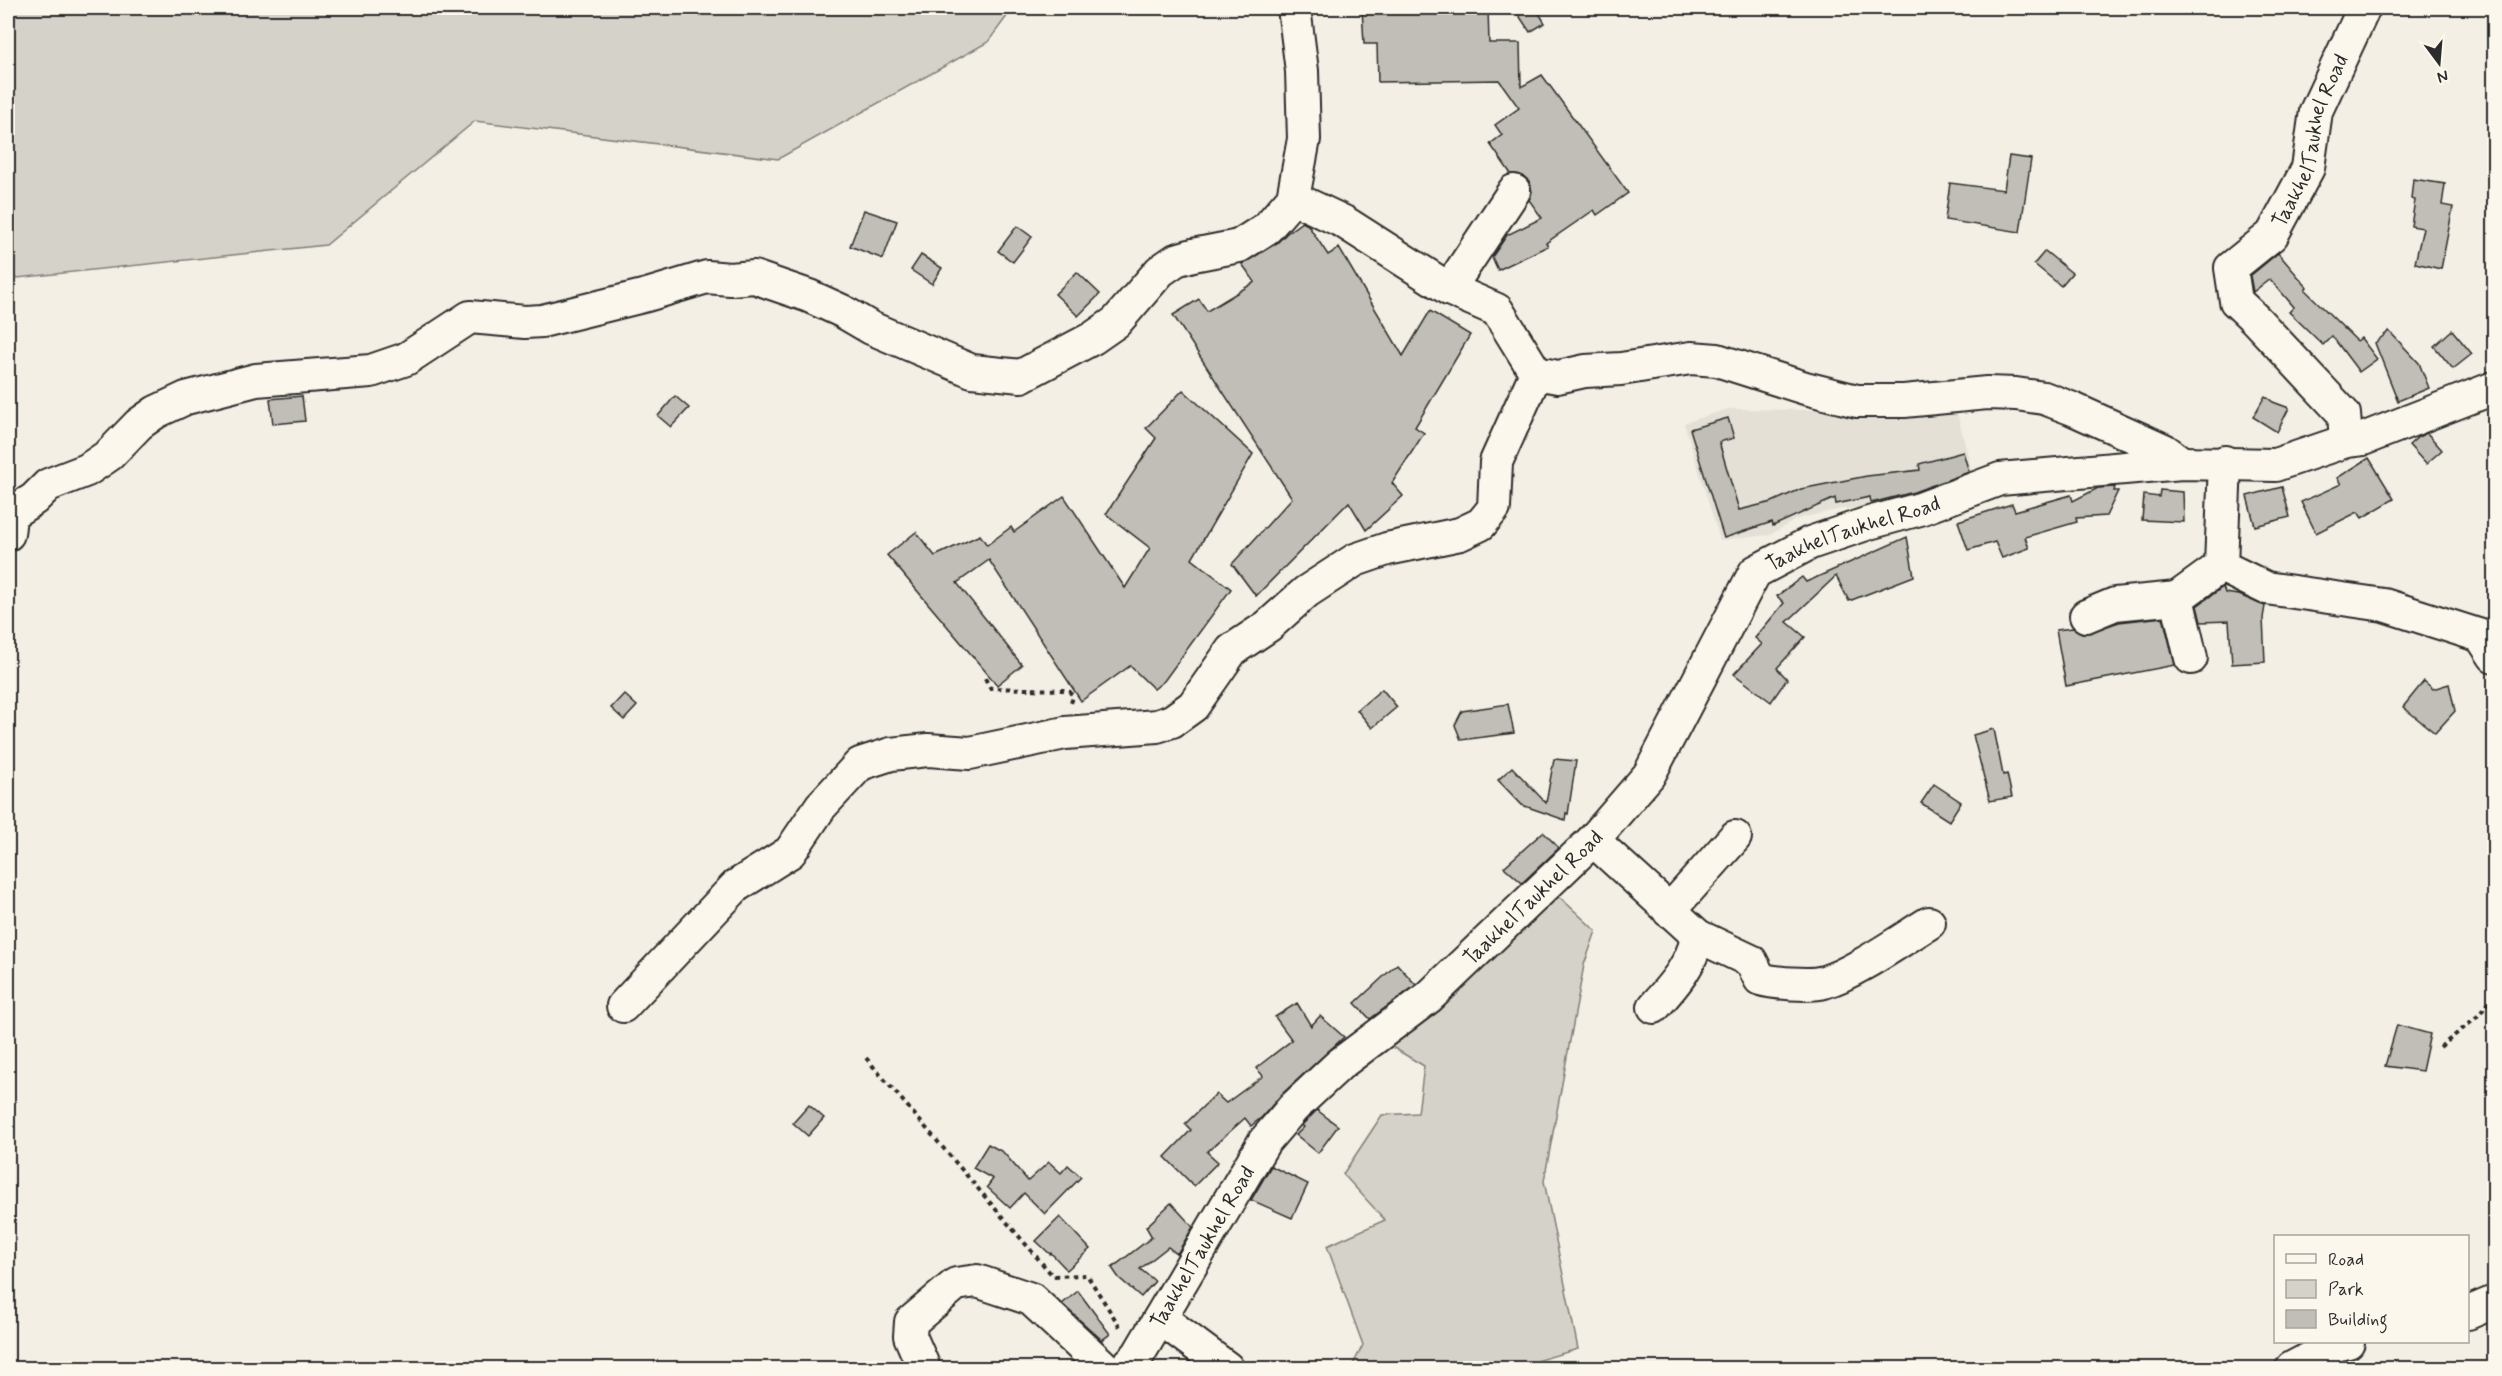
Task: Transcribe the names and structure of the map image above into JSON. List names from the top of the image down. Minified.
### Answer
{"streets":{"street":["TaakhelTaukhel Road"]},"legend":["Road","Park","Building"],"north":"bottom"}
